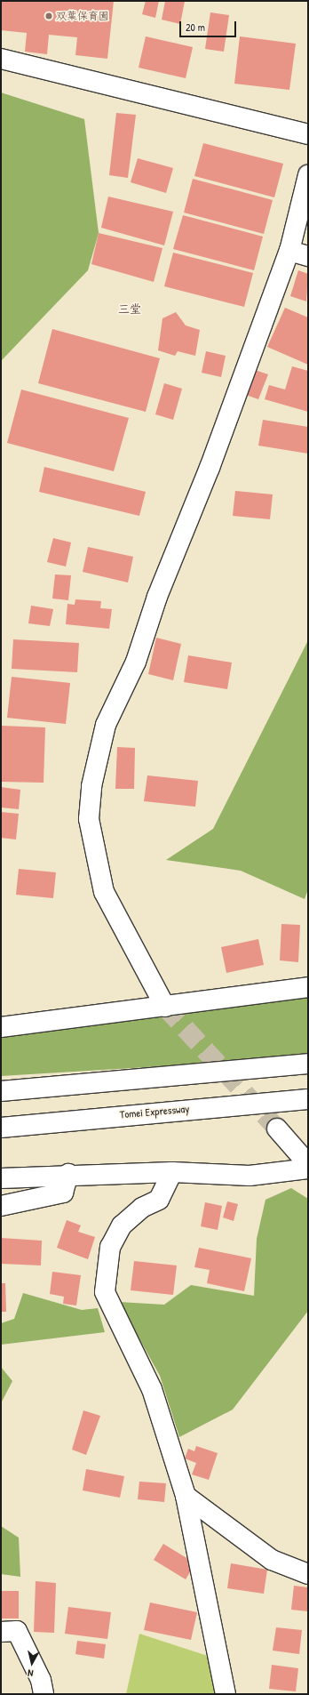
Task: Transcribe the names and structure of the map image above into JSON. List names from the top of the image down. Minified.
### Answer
{"streets":{"main road":["Tomei Expressway"]},"districts":["三堂"],"places":["双葉保育園"],"scale_bar":"20 m","north":"bottom"}
